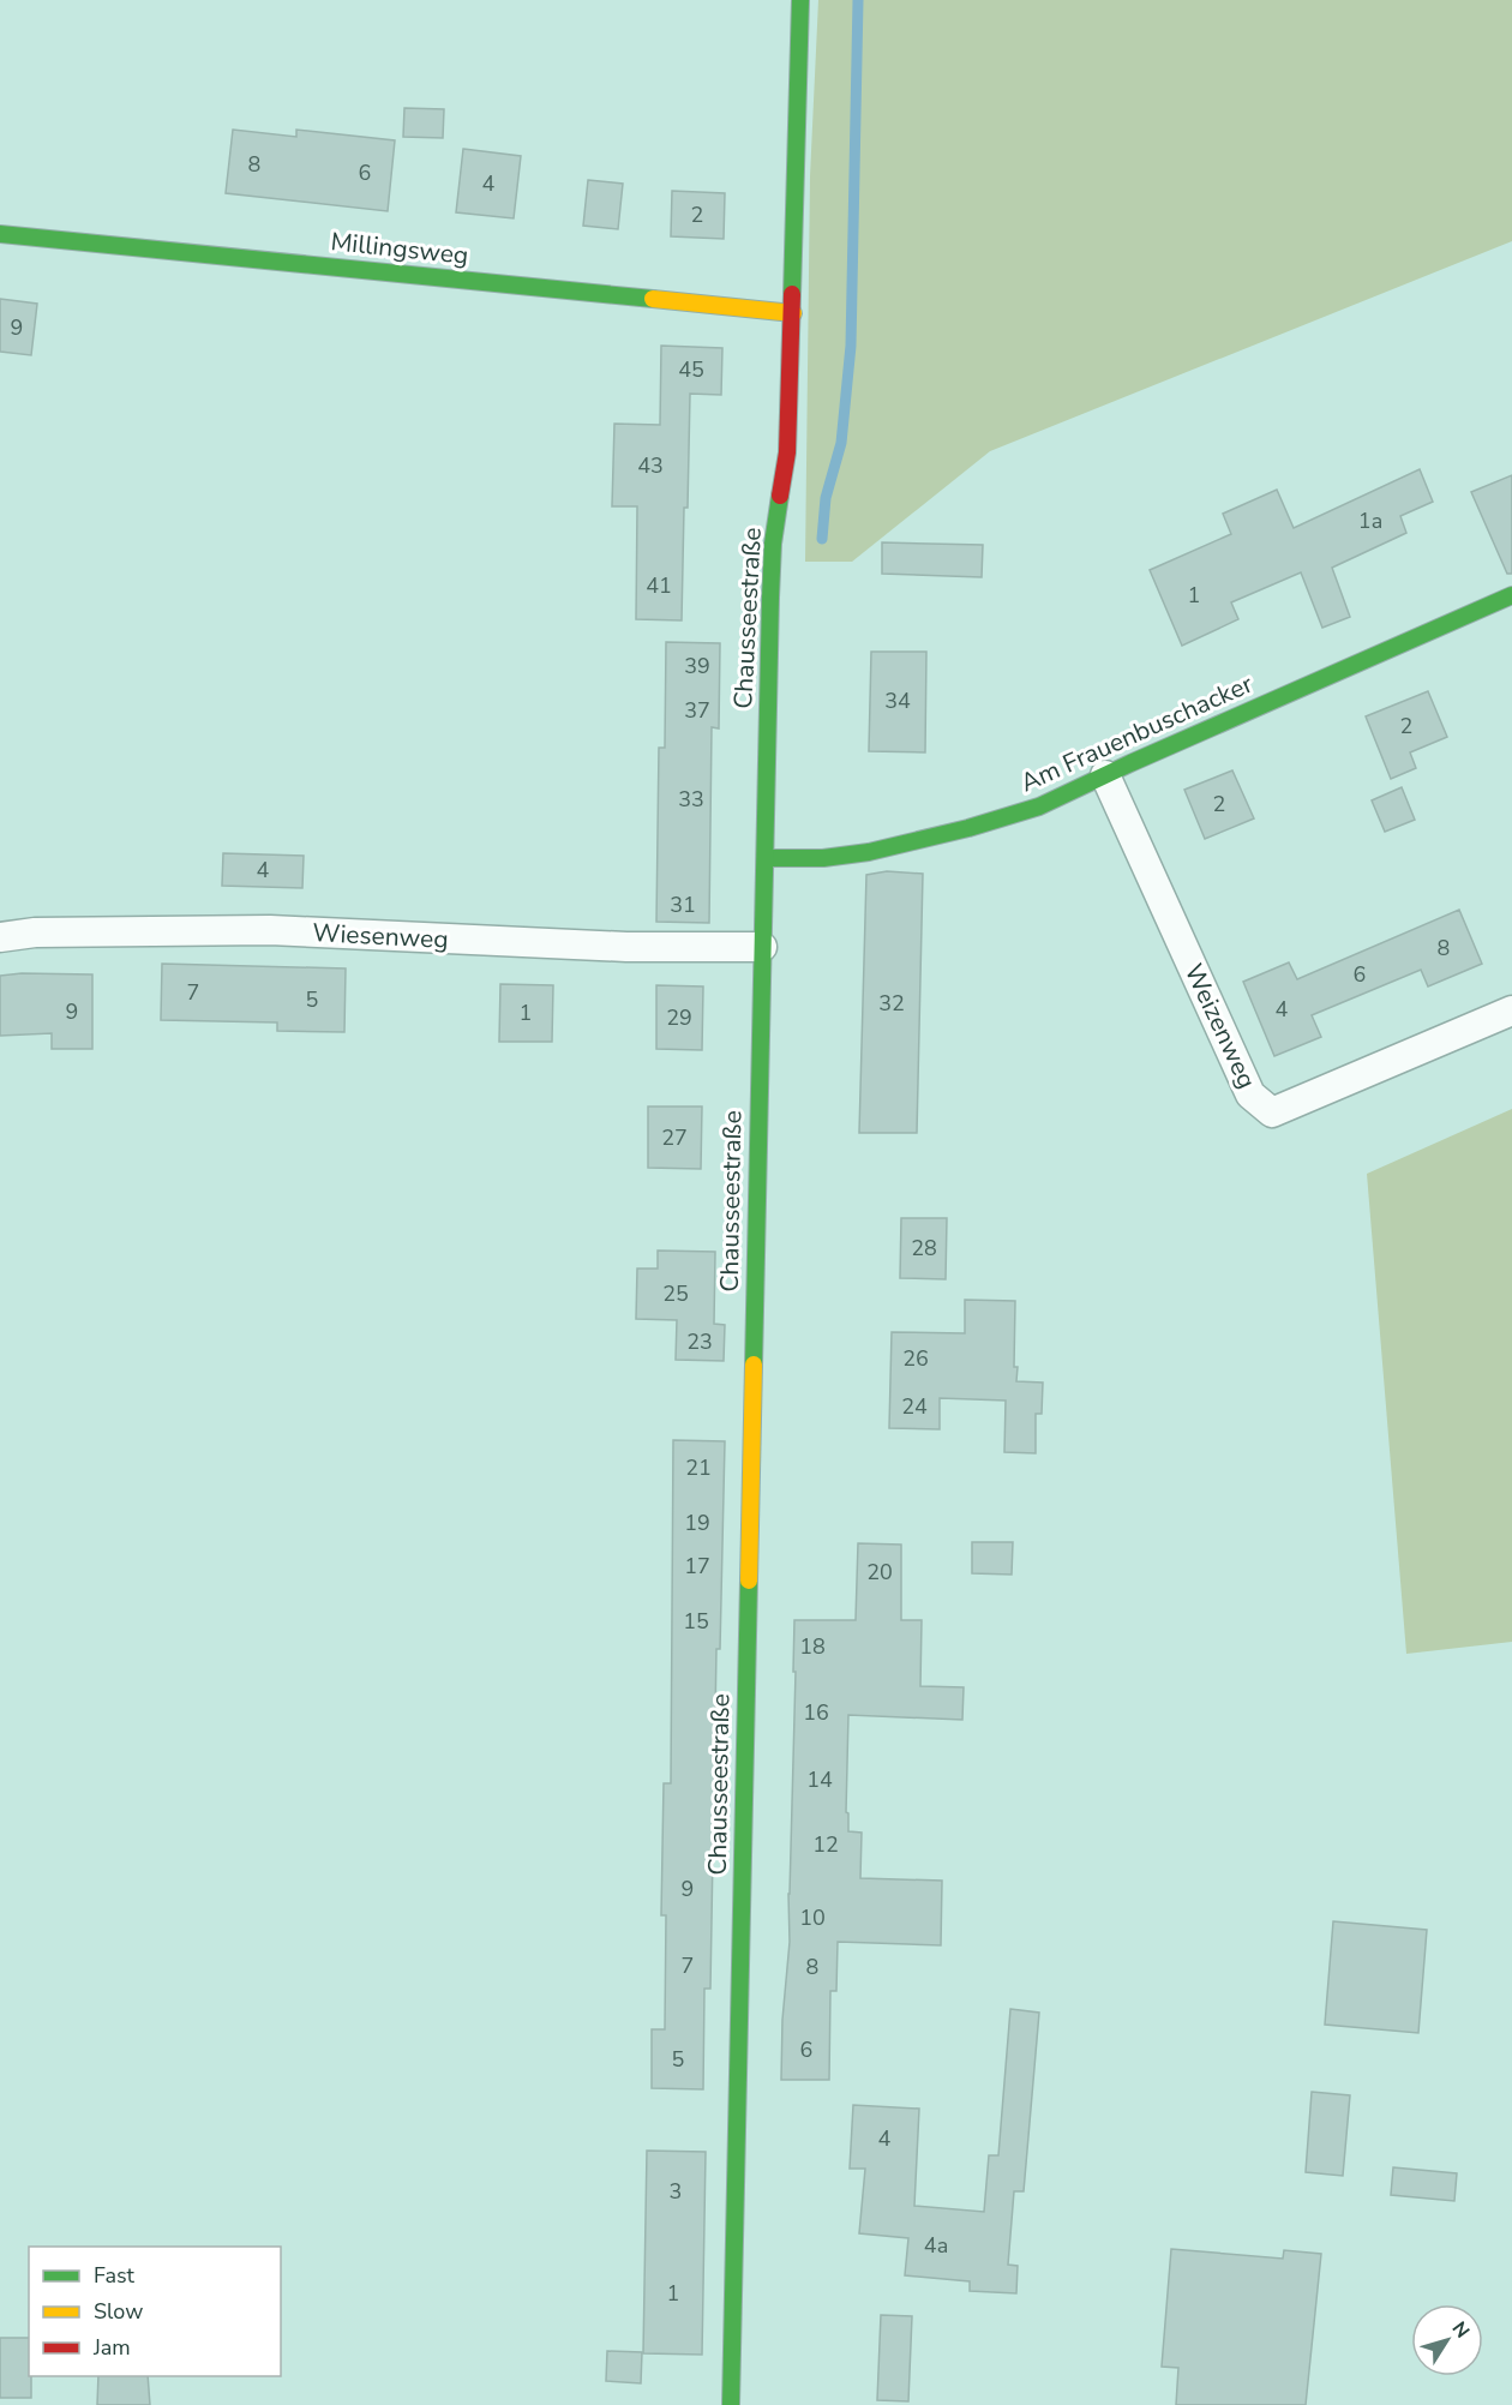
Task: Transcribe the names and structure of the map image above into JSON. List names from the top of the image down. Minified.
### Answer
{"streets":{"street":["Millingsweg","Chausseestraße","Am Frauenbuschacker","Wiesenweg","Weizenweg"]},"crossings":[["Millingsweg","Chausseestraße"],["Chausseestraße","Am Frauenbuschacker"],["Chausseestraße","Wiesenweg"],["Am Frauenbuschacker","Weizenweg"]],"house_numbers":["8","6","4","2","9","45","43","1a","41","1","39","34","37","2","33","2","4","31","8","6","7","5","32","4","9","1","29","27","28","25","23","26","24","21","19","17","20","15","18","16","14","12","9","10","7","8","6","5","4","3","4a","1"],"legend":["Fast","Slow","Jam"],"north":"top right"}
